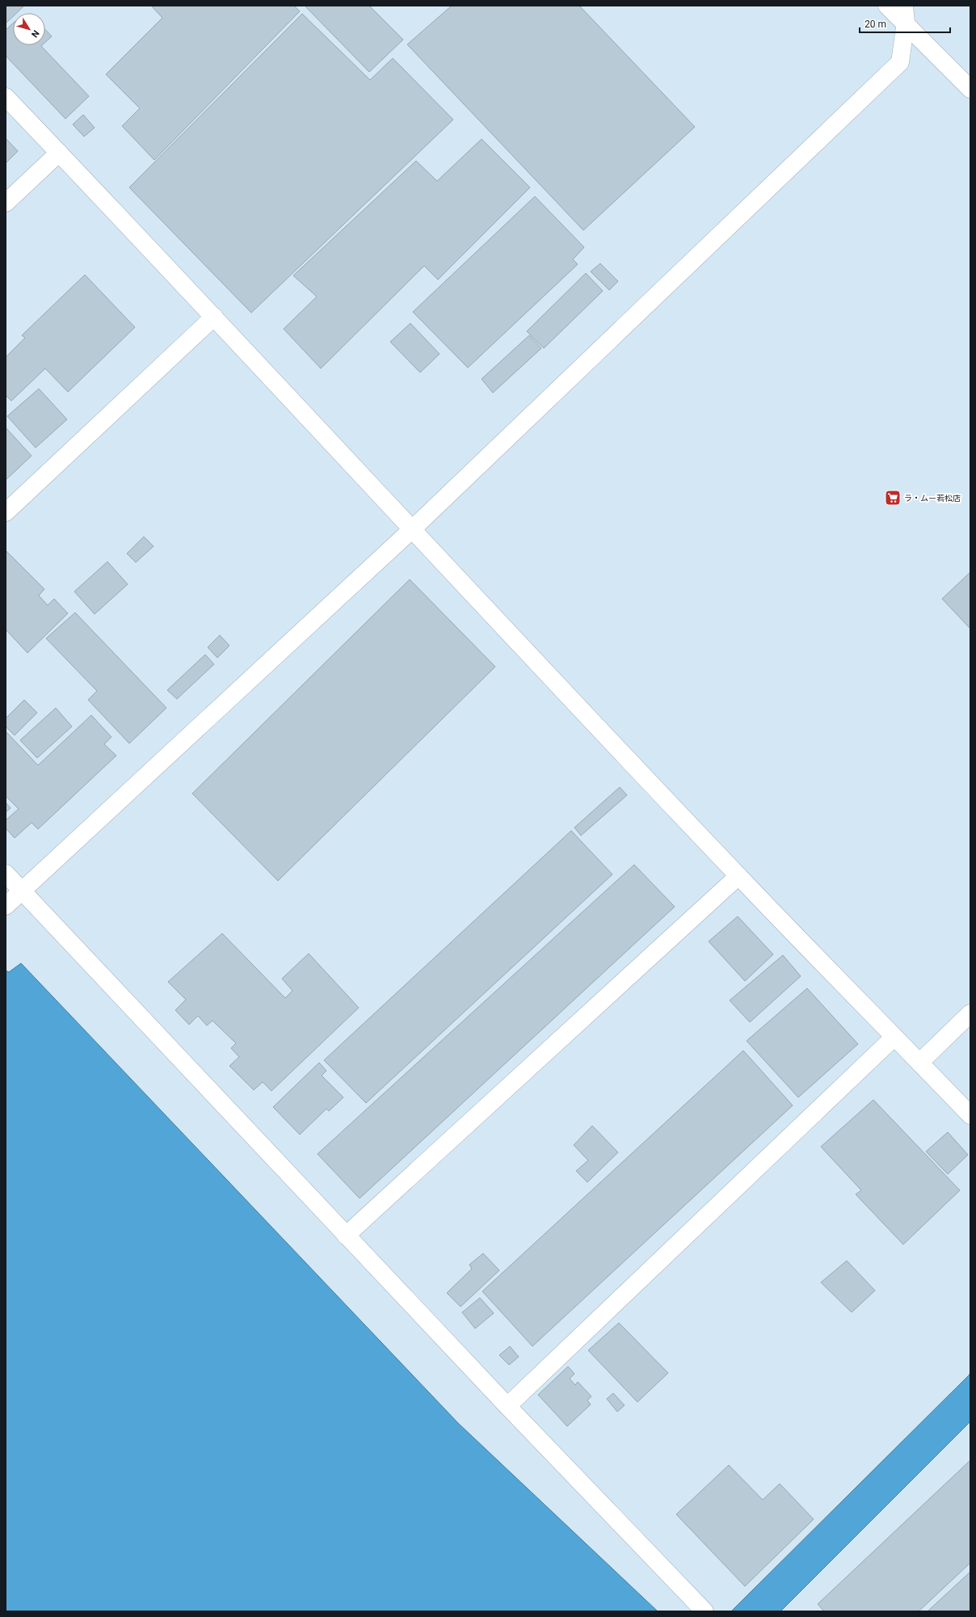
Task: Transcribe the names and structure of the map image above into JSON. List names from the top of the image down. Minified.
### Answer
{"places":{"supermarket":["ラ・ムー若松店"]},"scale_bar":"20 m","north":"bottom right"}
